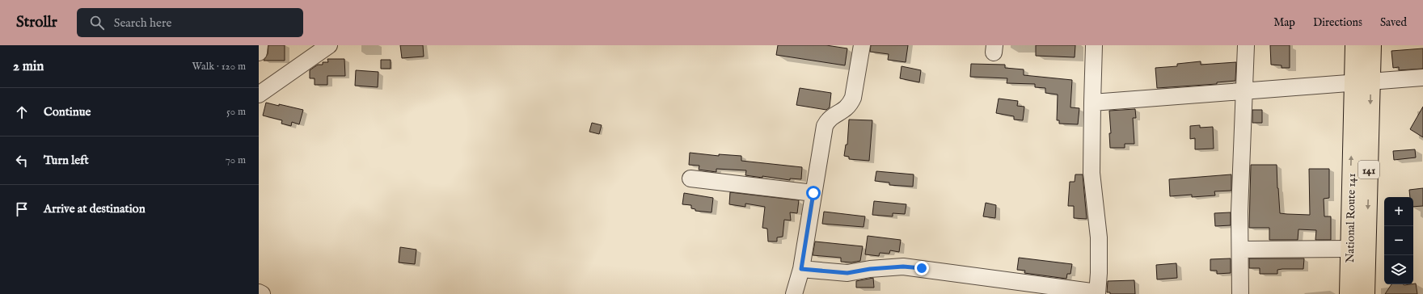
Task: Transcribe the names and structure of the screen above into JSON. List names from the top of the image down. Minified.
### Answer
{"streets":{"highway":["141","National Route 141"]},"page":{"header":"Strollr","search":"Search here","nav":["Map","Directions","Saved"],"heading":["2 min","Walk · 120 m"],"list":[["Continue","50 m"],["Turn left","70 m"],"Arrive at destination"],"map_buttons":["+","−"]}}
